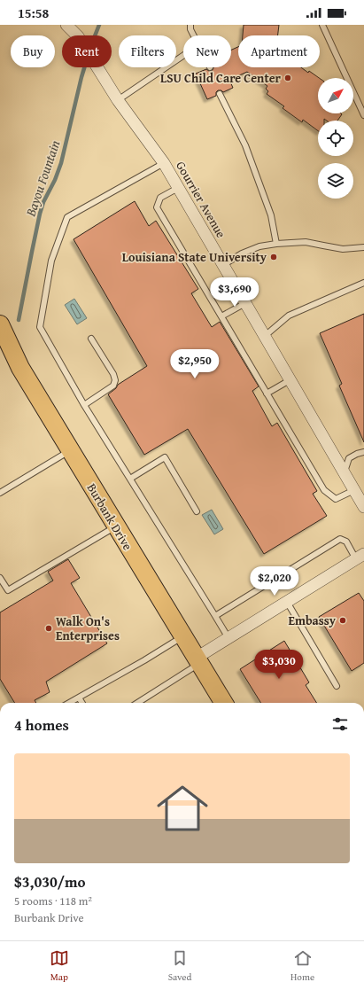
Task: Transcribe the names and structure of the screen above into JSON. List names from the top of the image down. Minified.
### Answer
{"streets":{"main road":["Burbank Drive"],"street":["Gourrier Avenue"]},"water":["Bayou Fountain"],"places":["LSU Child Care Center","Louisiana State University","Embassy","Walk On's Enterprises"],"north":"top right","page":{"status":"15:58","chip":["Buy","Rent","Filters","New","Apartment"],"price":["$3,690","$2,950","$2,020","$3,030"],"heading":"4 homes","list":[{"name":"$3,030/mo","note":"5 rooms · 118 m² · Burbank Drive"}],"tabs":["Map","Saved","Home"]}}
